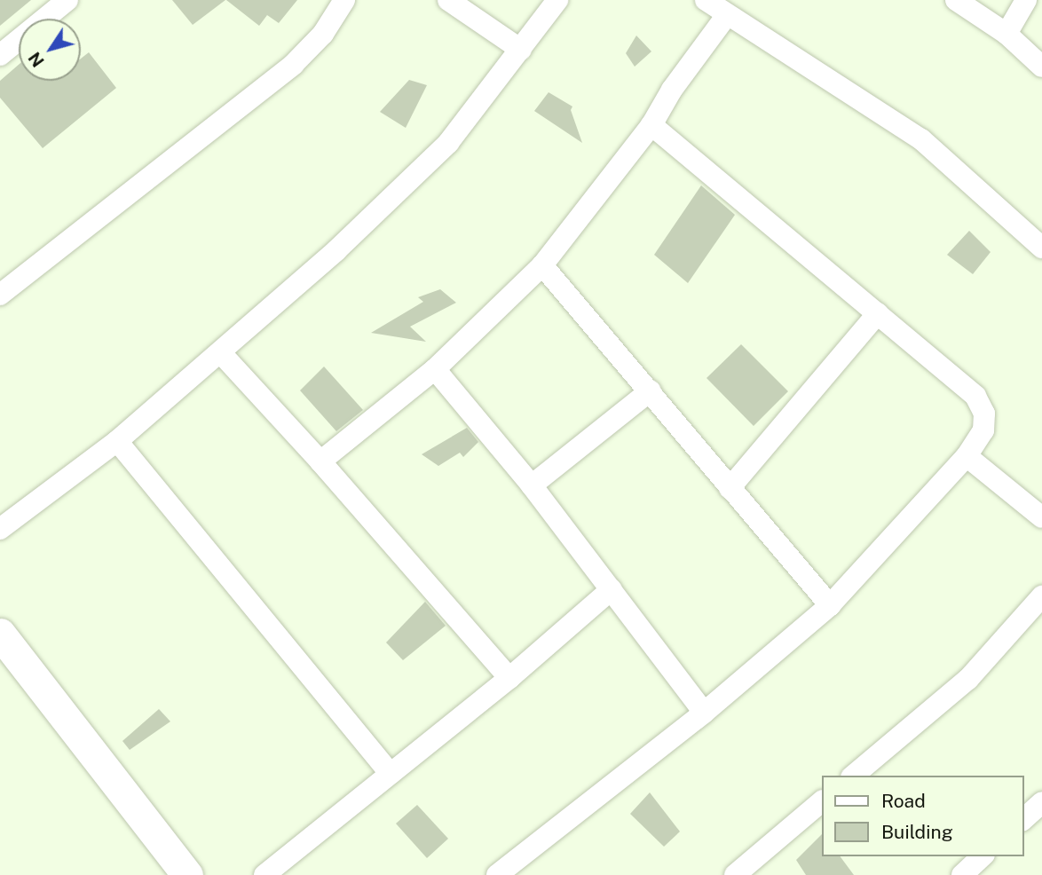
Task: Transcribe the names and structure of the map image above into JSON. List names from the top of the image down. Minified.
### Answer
{"legend":["Road","Building"],"north":"bottom left"}
